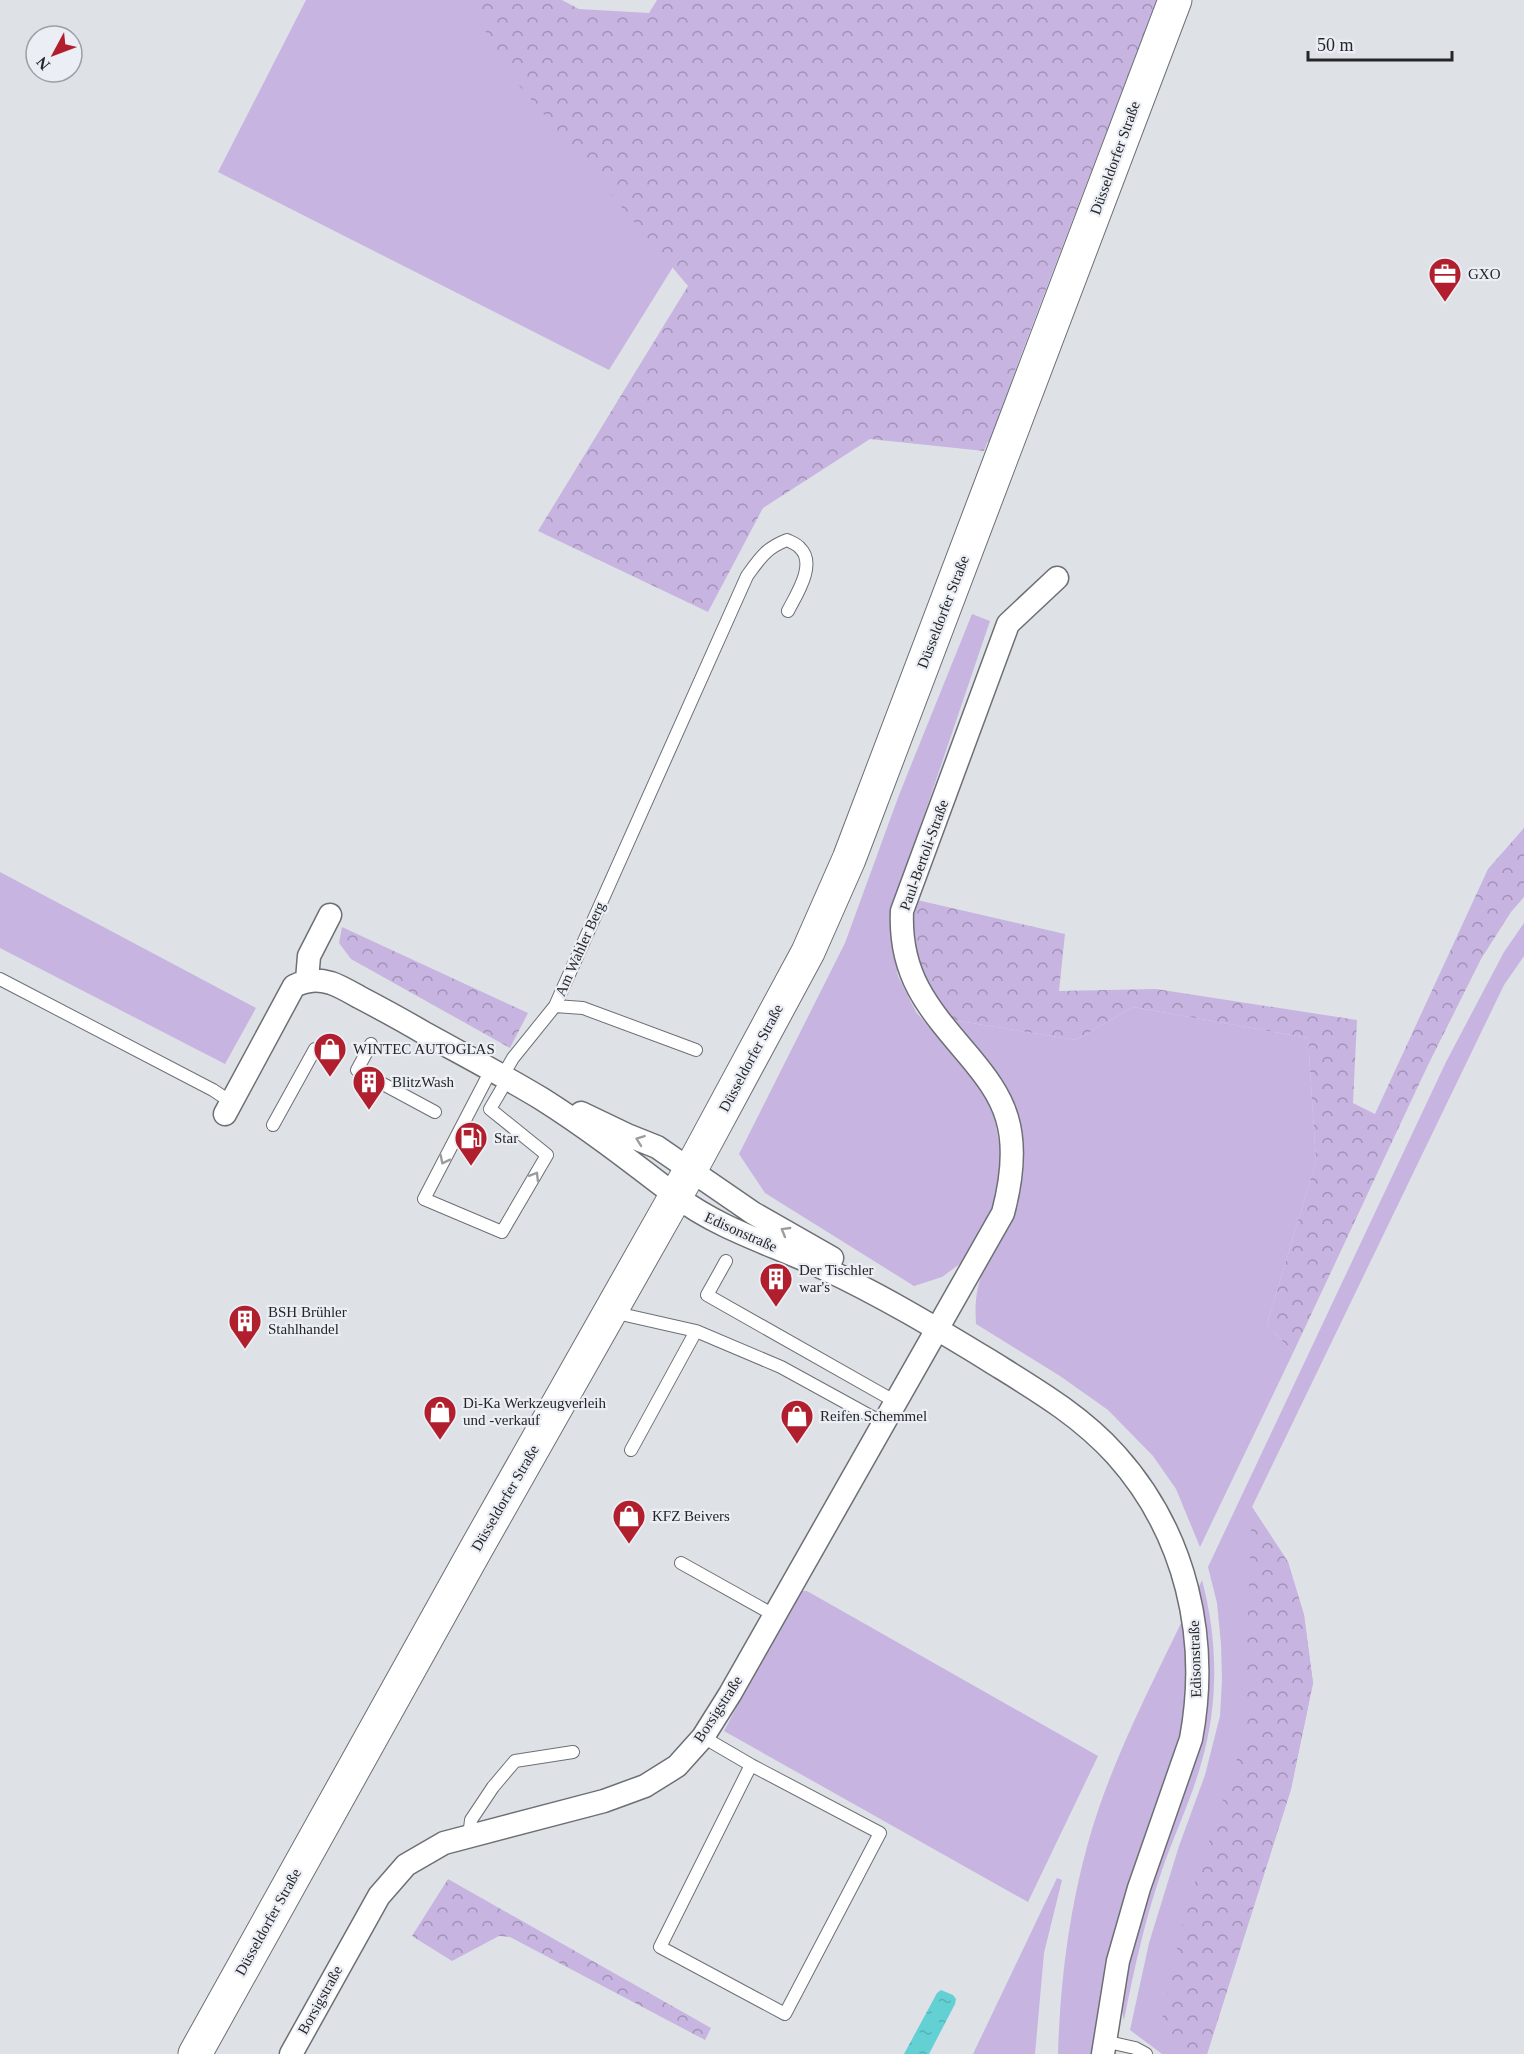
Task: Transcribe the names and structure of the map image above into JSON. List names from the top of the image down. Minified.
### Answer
{"streets":{"main road":["Düsseldorfer Straße"],"street":["Paul-Bertoli-Straße","Edisonstraße","Borsigstraße"],"lane":["Am Wahler Berg"]},"crossings":[["Düsseldorfer Straße","Edisonstraße"],["Paul-Bertoli-Straße","Edisonstraße"],["Paul-Bertoli-Straße","Borsigstraße"],["Edisonstraße","Borsigstraße"]],"places":{"office":["GXO"],"shop":["WINTEC AUTOGLAS","Di-Ka Werkzeugverleih und -verkauf","Reifen Schemmel","KFZ Beivers"],"building":["BlitzWash","Der Tischler war's","BSH Brühler Stahlhandel"],"fuel station":["Star"]},"scale_bar":"50 m","north":"bottom left"}
